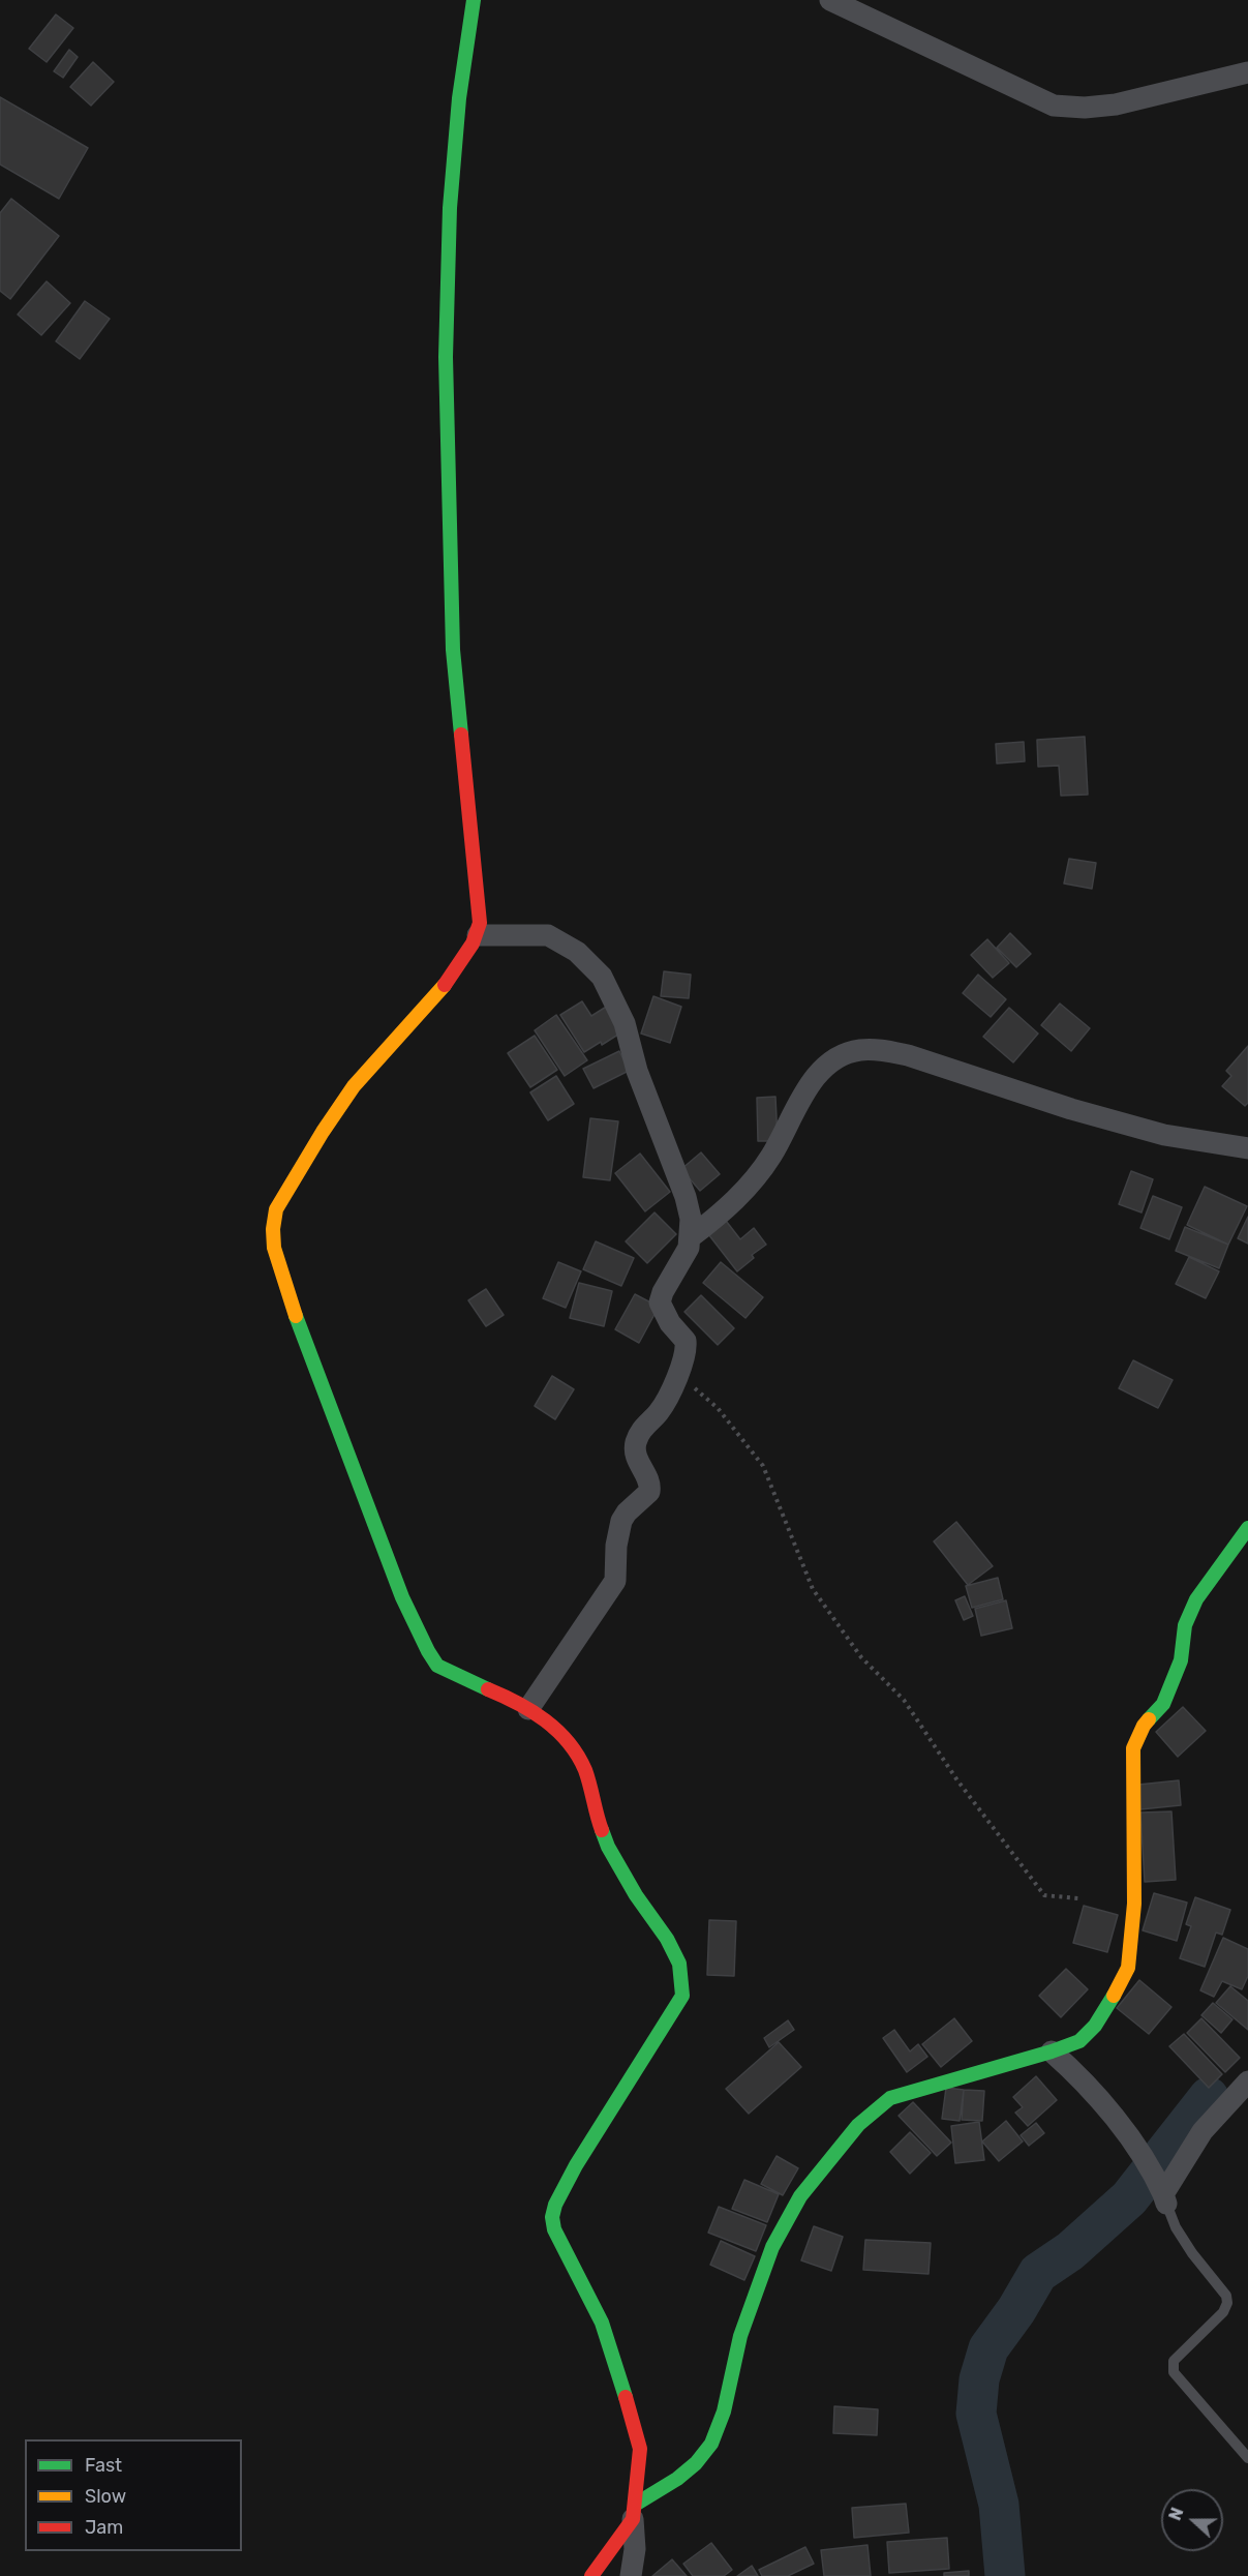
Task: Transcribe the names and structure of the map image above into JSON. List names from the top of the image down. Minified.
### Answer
{"legend":["Fast","Slow","Jam"],"north":"left"}
